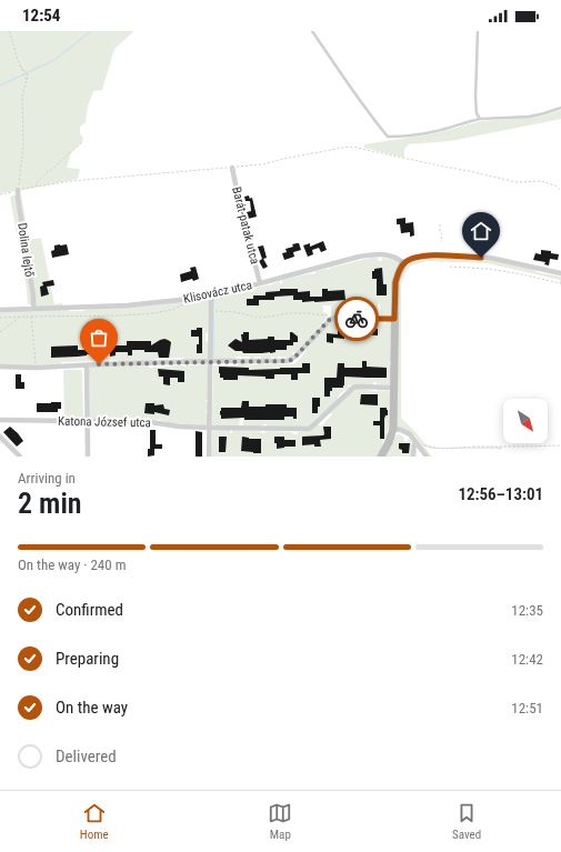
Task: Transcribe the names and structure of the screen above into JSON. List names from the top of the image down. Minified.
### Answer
{"streets":{"street":["Barát-patak utca","Dolina lejtő","Klisovácz utca","Katona József utca"]},"crossings":[["Barát-patak utca","Klisovácz utca"],["Dolina lejtő","Klisovácz utca"]],"north":"bottom right","page":{"status":"12:54","heading":["2 min","Arriving in","12:56–13:01"],"bar":"On the way · 240 m","list":[["Confirmed","12:35"],["Preparing","12:42"],["On the way","12:51"],"Delivered"],"tabs":["Home","Map","Saved"]}}
